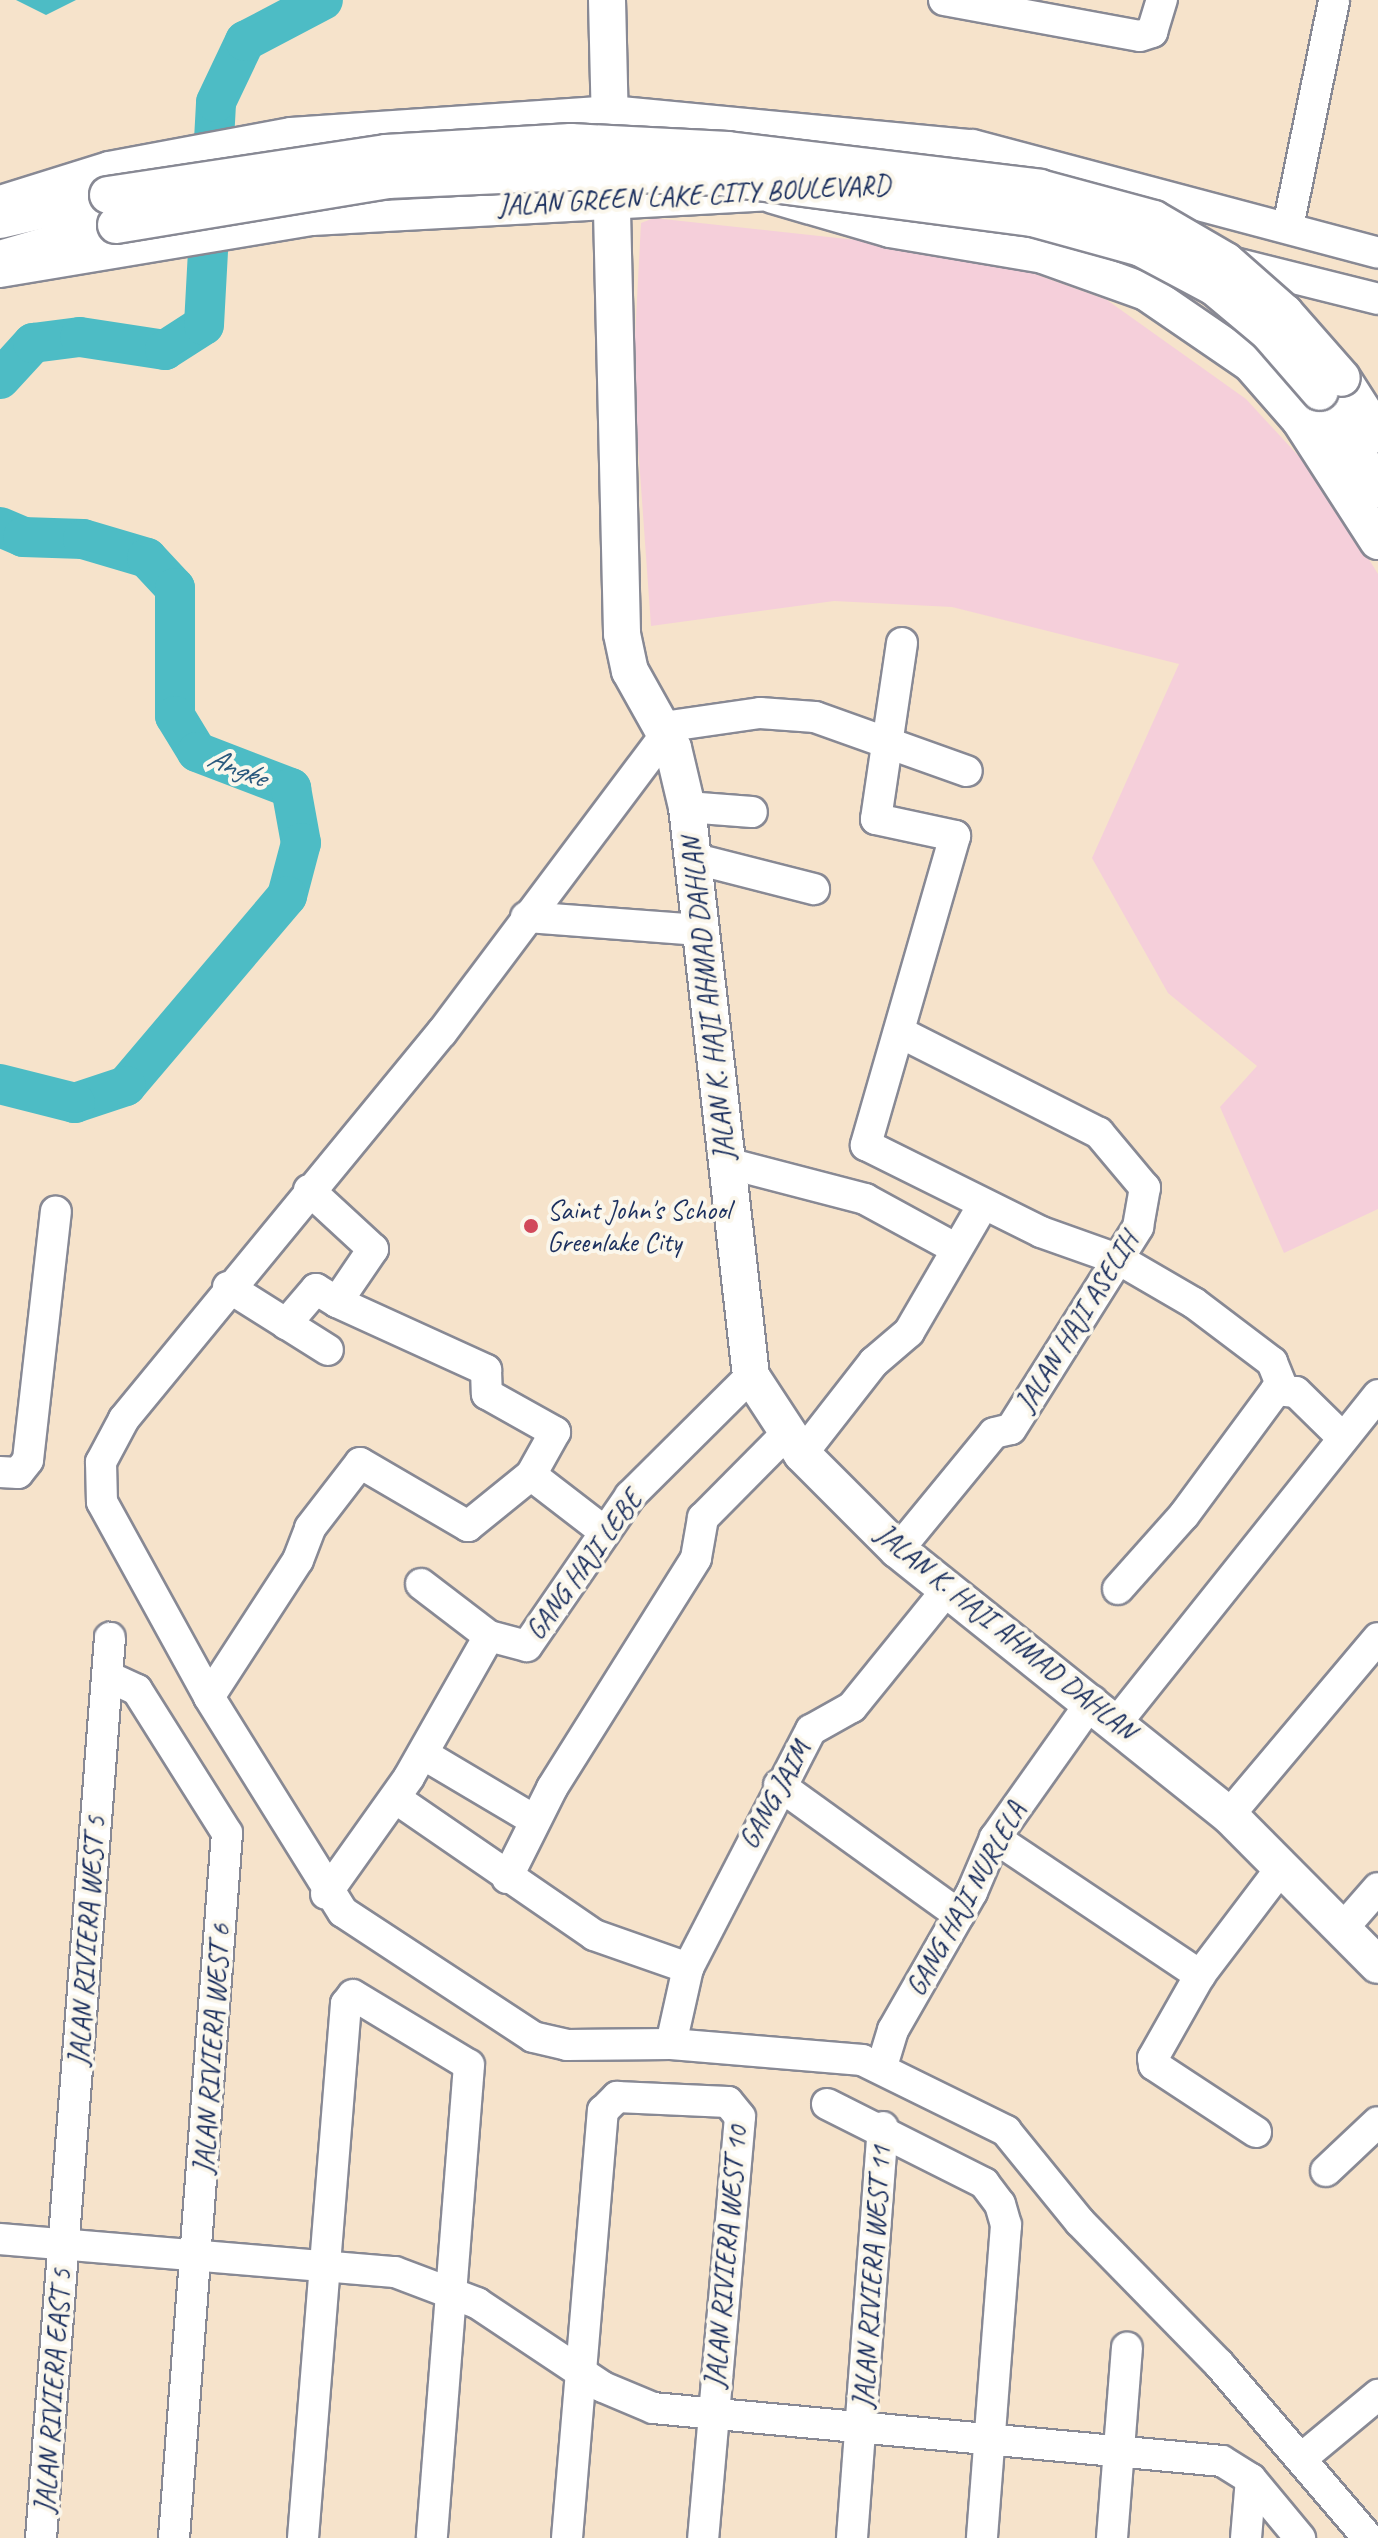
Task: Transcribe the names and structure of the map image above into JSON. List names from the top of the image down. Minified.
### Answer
{"streets":{"main road":["JALAN K. HAJI AHMAD DAHLAN"],"street":["JALAN GREEN LAKE CITY BOULEVARD","JALAN HAJI ASELIH","GANG HAJI LEBE","GANG JAIM","GANG HAJI NURLELA","JALAN RIVIERA WEST 5","JALAN RIVIERA WEST 6","JALAN RIVIERA WEST 10","JALAN RIVIERA WEST 11","JALAN RIVIERA EAST 5"]},"crossings":[["JALAN GREEN LAKE CITY BOULEVARD","JALAN K. HAJI AHMAD DAHLAN"],["JALAN K. HAJI AHMAD DAHLAN","JALAN HAJI ASELIH"],["JALAN K. HAJI AHMAD DAHLAN","GANG HAJI LEBE"],["JALAN K. HAJI AHMAD DAHLAN","GANG JAIM"],["JALAN K. HAJI AHMAD DAHLAN","GANG HAJI NURLELA"],["JALAN RIVIERA WEST 5","JALAN RIVIERA WEST 6"],["JALAN RIVIERA WEST 5","JALAN RIVIERA EAST 5"]],"water":["Angke"],"places":["Saint John's School Greenlake City"]}
